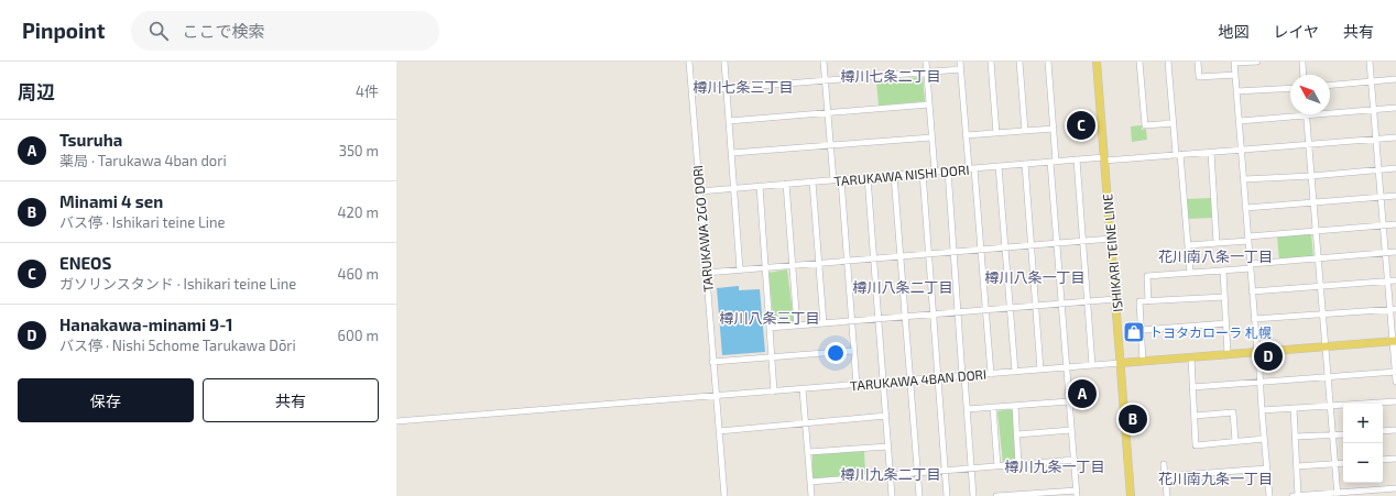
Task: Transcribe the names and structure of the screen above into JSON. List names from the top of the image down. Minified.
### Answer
{"streets":{"main road":["ISHIKARI TEINE LINE"],"street":["TARUKAWA NISHI DORI","TARUKAWA 2GO DORI","TARUKAWA 4BAN DORI"]},"crossings":[["TARUKAWA NISHI DORI","TARUKAWA 2GO DORI"],["TARUKAWA NISHI DORI","ISHIKARI TEINE LINE"],["TARUKAWA 2GO DORI","TARUKAWA 4BAN DORI"],["ISHIKARI TEINE LINE","TARUKAWA 4BAN DORI"]],"districts":["樽川七条二丁目","樽川七条三丁目","花川南八条一丁目","樽川八条一丁目","樽川八条二丁目","樽川八条三丁目","樽川九条一丁目","樽川九条二丁目","花川南九条一丁目"],"places":{"shop":["トヨタカローラ 札幌"]},"north":"top left","page":{"header":"Pinpoint","search":"ここで検索","nav":["地図","レイヤ","共有"],"heading":["周辺","4件"],"pins":["C","D","A","B"],"list":[{"mark":"A","name":"Tsuruha","note":"薬局 · Tarukawa 4ban dori","value":"350 m"},{"mark":"B","name":"Minami 4 sen","note":"バス停 · Ishikari teine Line","value":"420 m"},{"mark":"C","name":"ENEOS","note":"ガソリンスタンド · Ishikari teine Line","value":"460 m"},{"mark":"D","name":"Hanakawa-minami 9-1","note":"バス停 · Nishi 5chome Tarukawa Dōri","value":"600 m"}],"buttons":["保存","共有"],"map_buttons":["+","−"]}}
